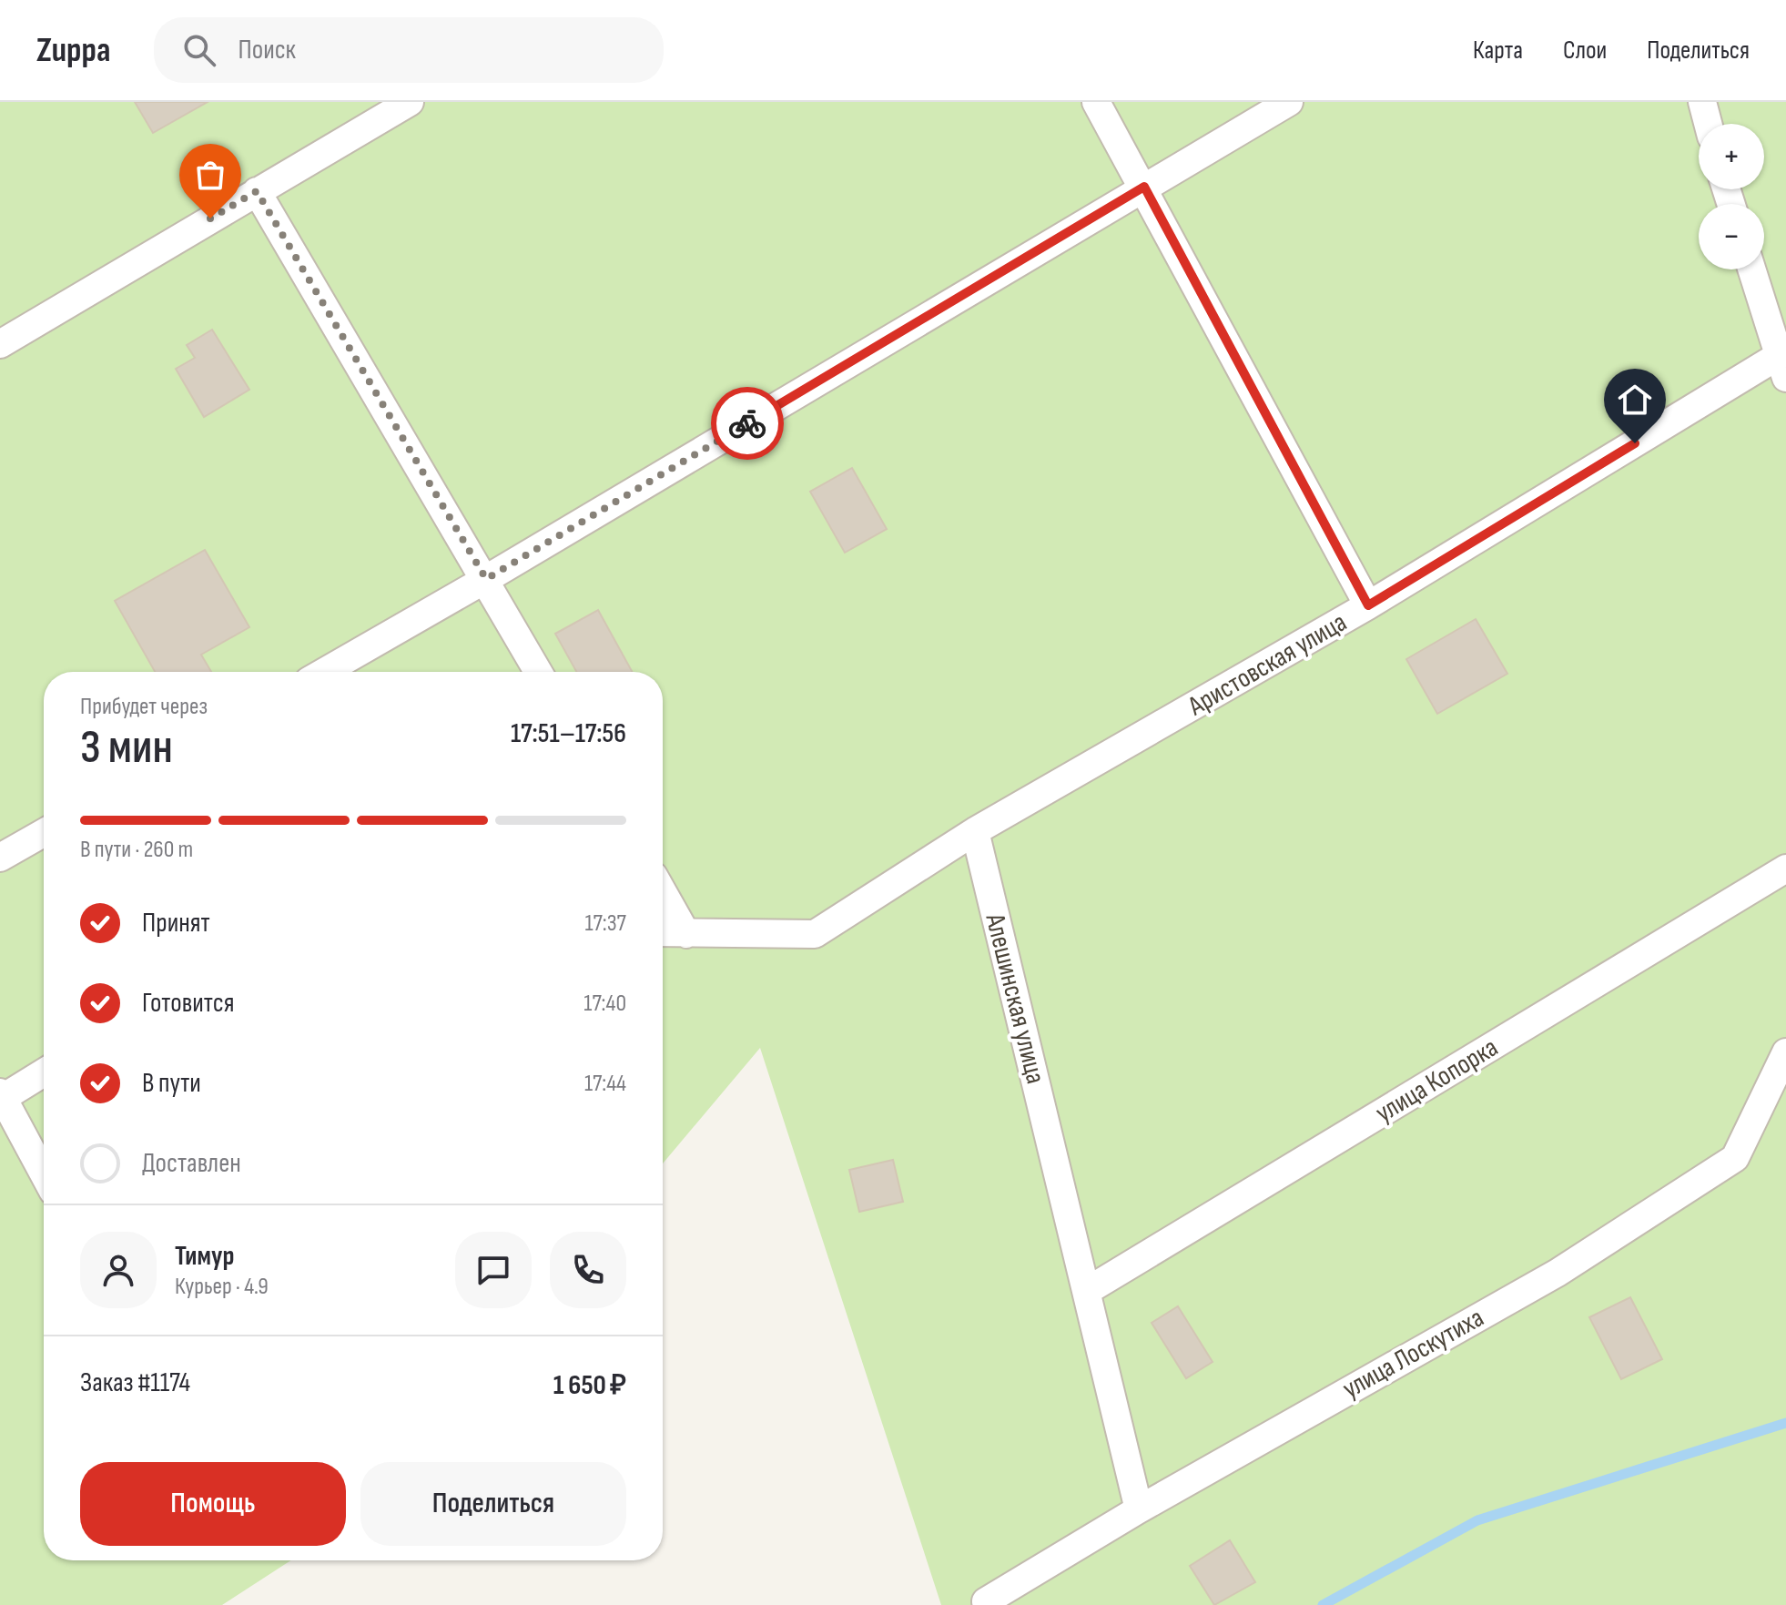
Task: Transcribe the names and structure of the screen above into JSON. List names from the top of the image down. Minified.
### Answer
{"streets":{"street":["Аристовская улица","Алешинская улица","улица Копорка","улица Лоскутиха"]},"crossings":[["Аристовская улица","Алешинская улица"],["Алешинская улица","улица Копорка"],["Алешинская улица","улица Лоскутиха"]],"page":{"header":"Zuppa","search":"Поиск","nav":["Карта","Слои","Поделиться"],"map_buttons":["+","−"],"heading":["3 мин","Прибудет через","17:51–17:56"],"panel":["Тимур","Курьер · 4.9","Заказ #1174","1 650 ₽"],"bar":"В пути · 260 m","list":[["Принят","17:37"],["Готовится","17:40"],["В пути","17:44"],"Доставлен"],"buttons":["Помощь","Поделиться"]}}
